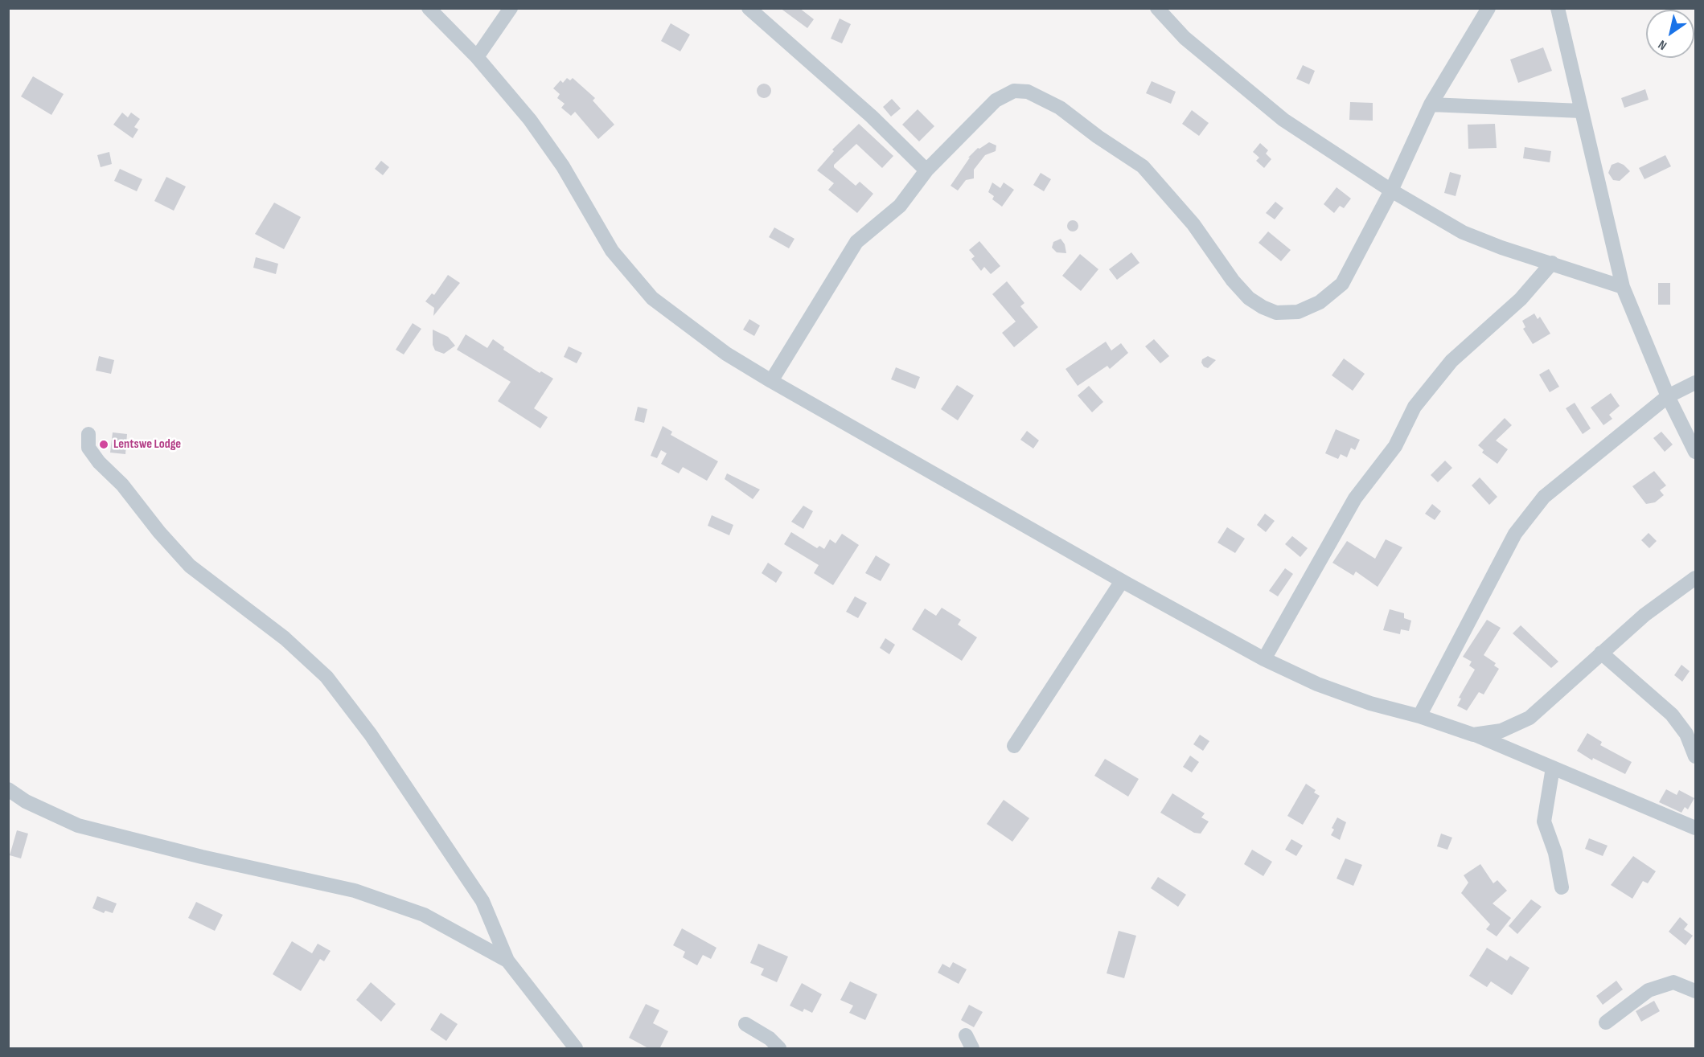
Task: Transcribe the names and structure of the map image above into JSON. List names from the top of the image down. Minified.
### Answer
{"places":["Lentswe Lodge"],"north":"bottom left"}
